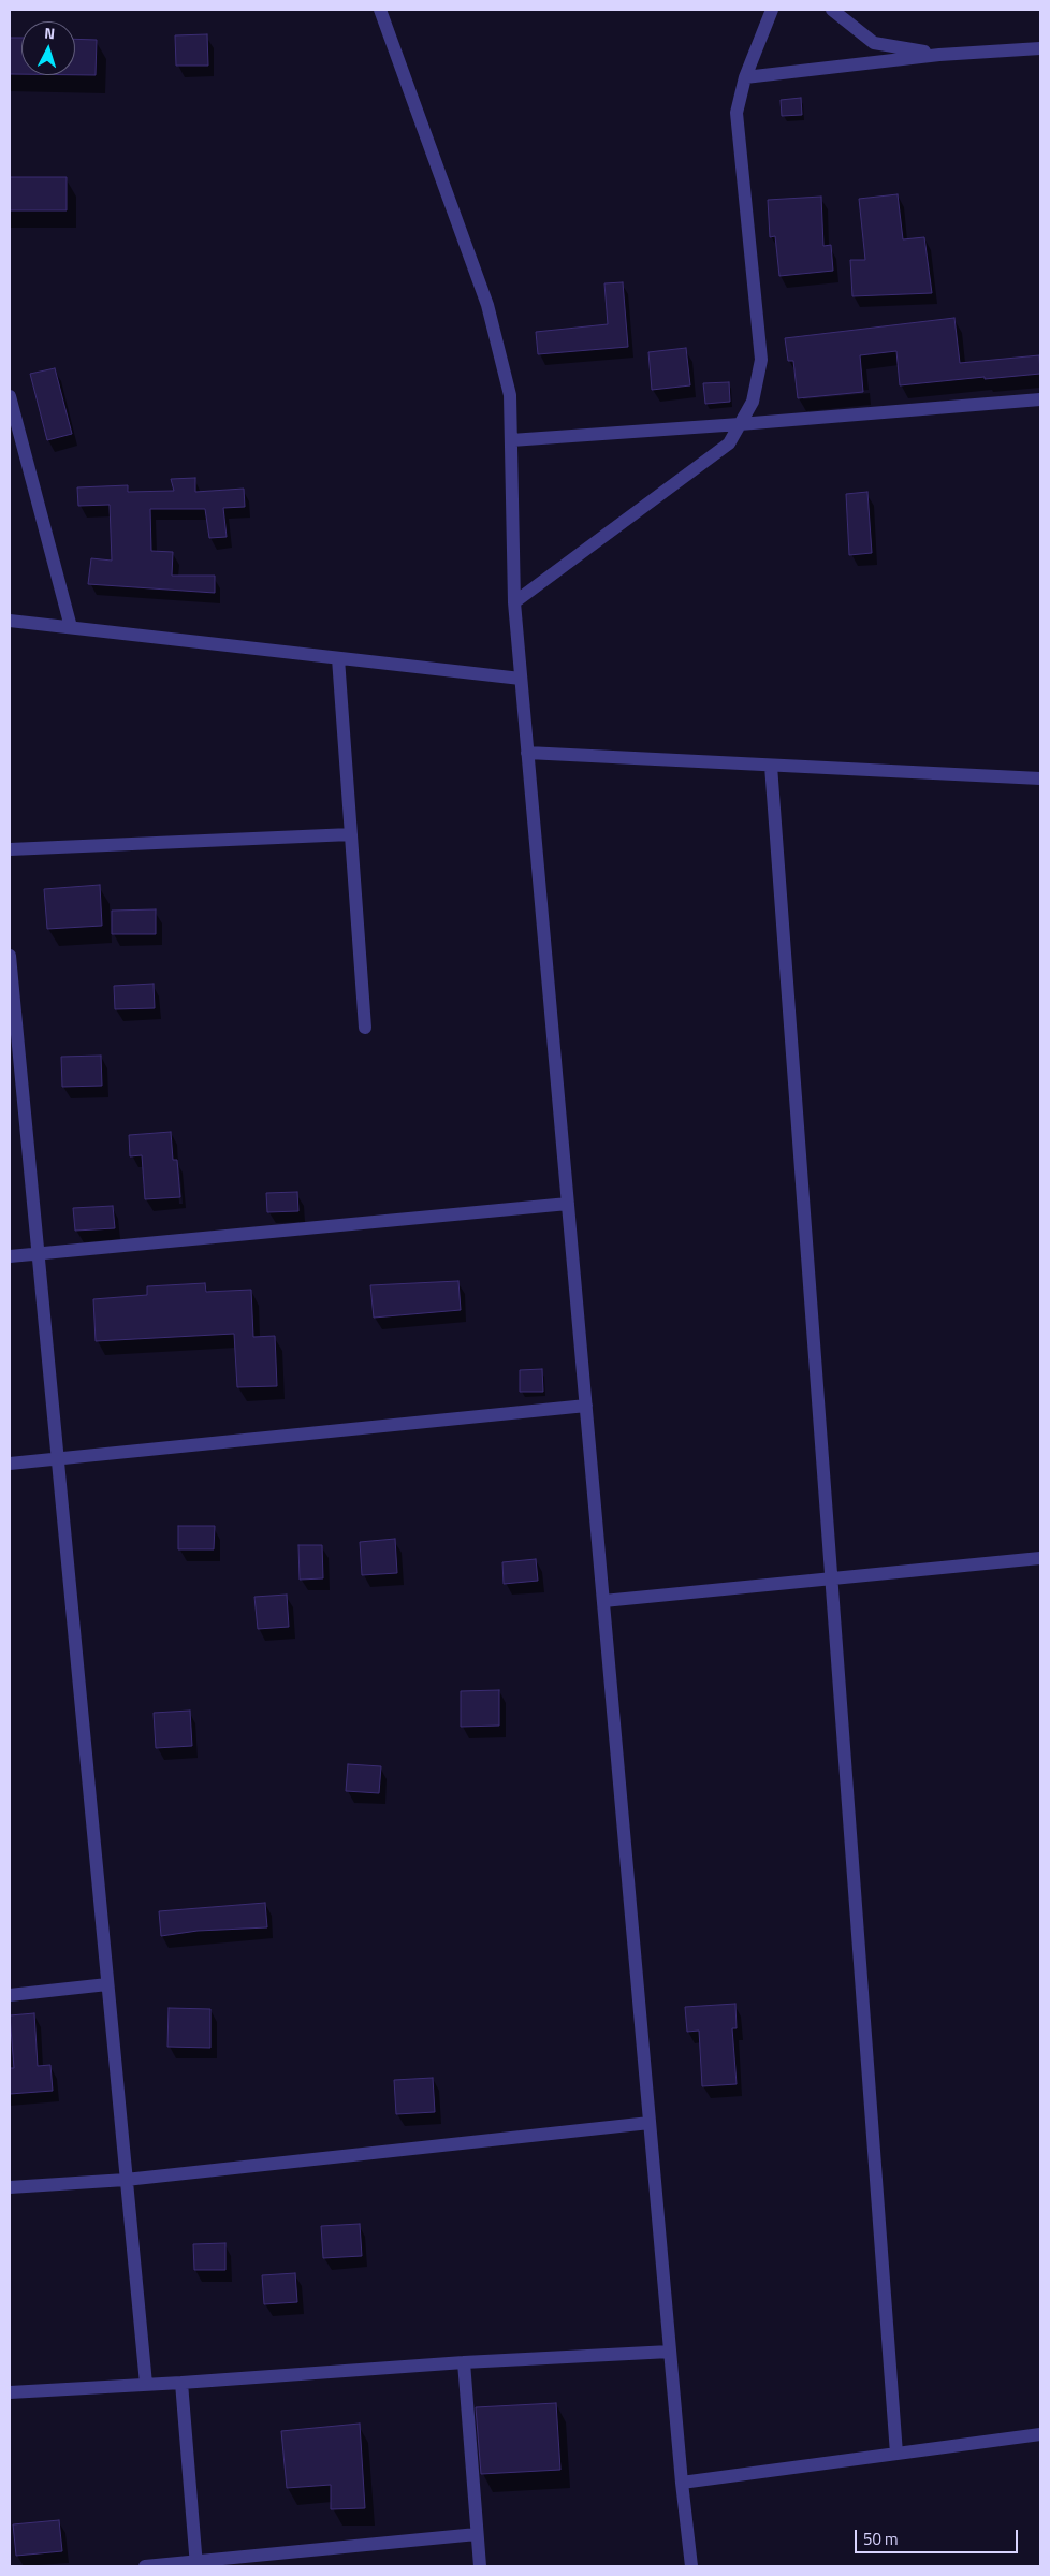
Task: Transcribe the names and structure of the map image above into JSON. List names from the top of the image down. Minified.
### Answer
{"scale_bar":"50 m","north":"top"}
